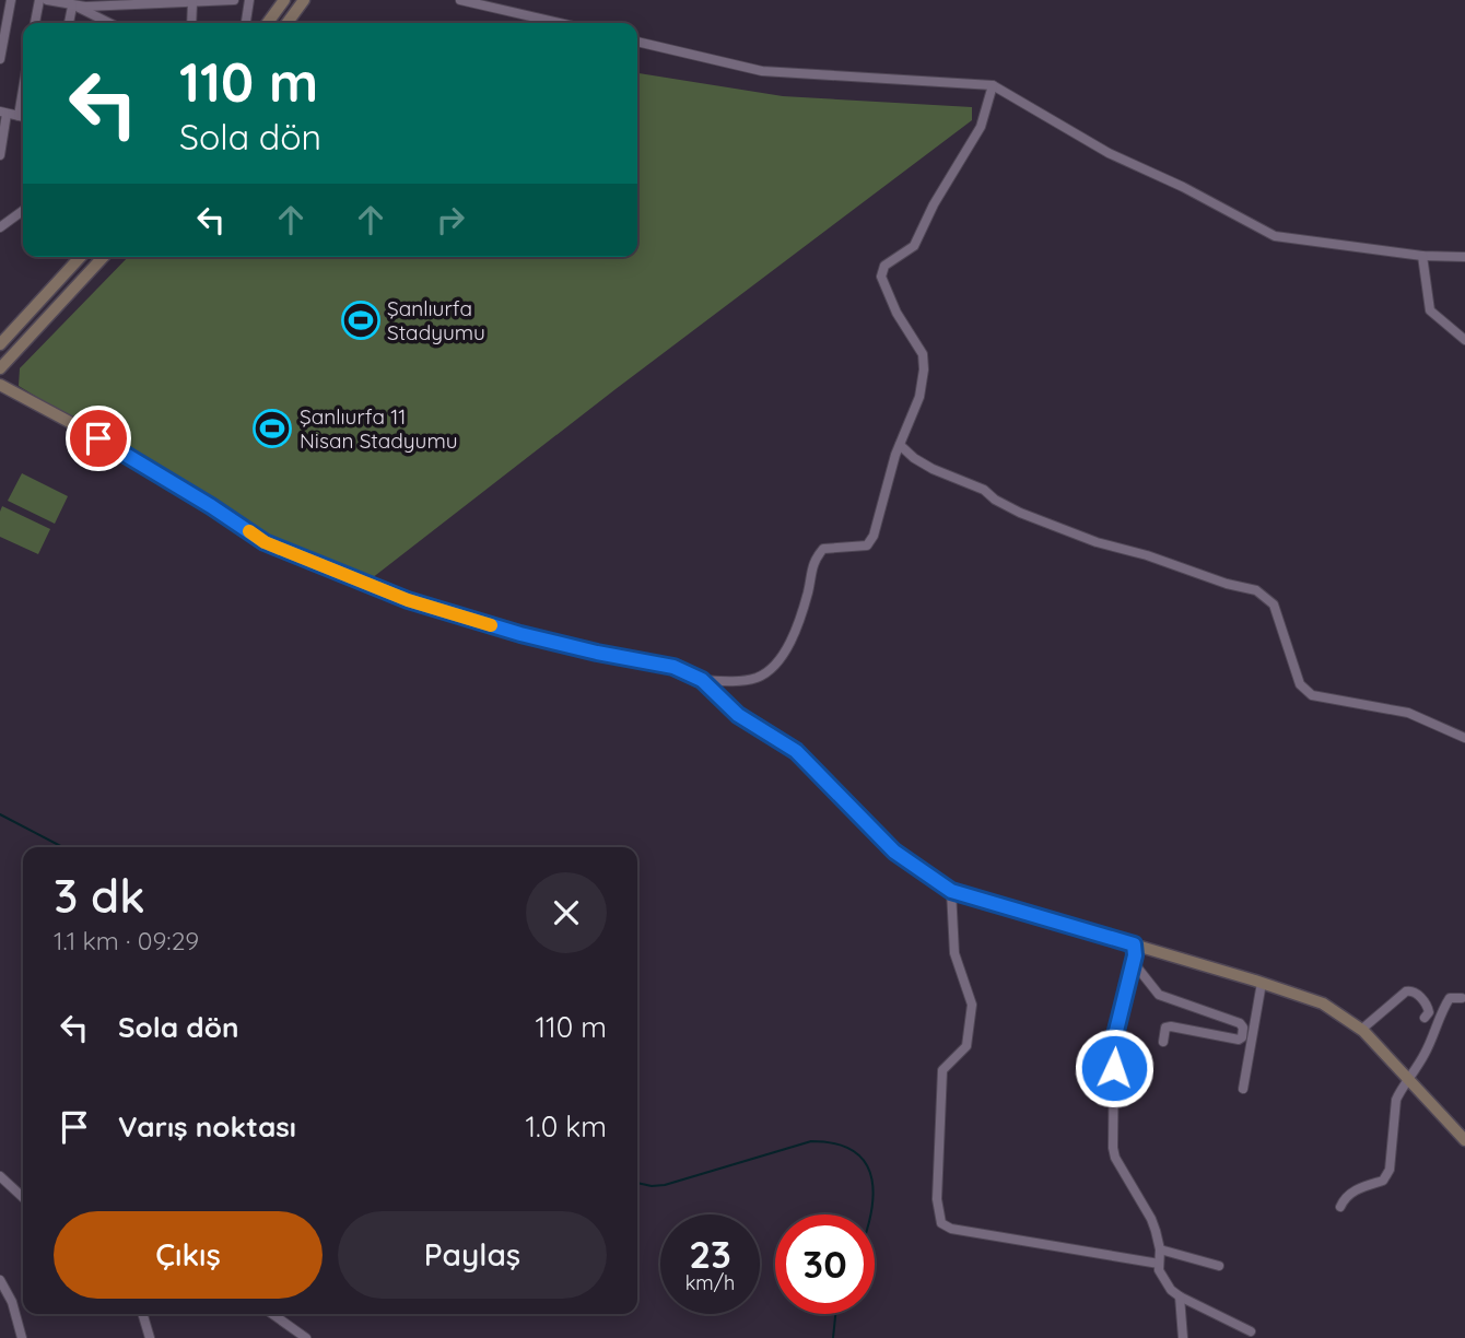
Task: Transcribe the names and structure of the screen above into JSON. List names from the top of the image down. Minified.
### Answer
{"places":{"sports":["Şanlıurfa Stadyumu","Şanlıurfa 11 Nisan Stadyumu"]},"page":{"turn":["110 m","Sola dön"],"heading":["3 dk","1.1 km · 09:29"],"list":[{"name":"Sola dön","value":"110 m"},{"name":"Varış noktası","value":"1.0 km"}],"buttons":["Çıkış","Paylaş"],"speed":"23 km/h","limit":"30"}}
